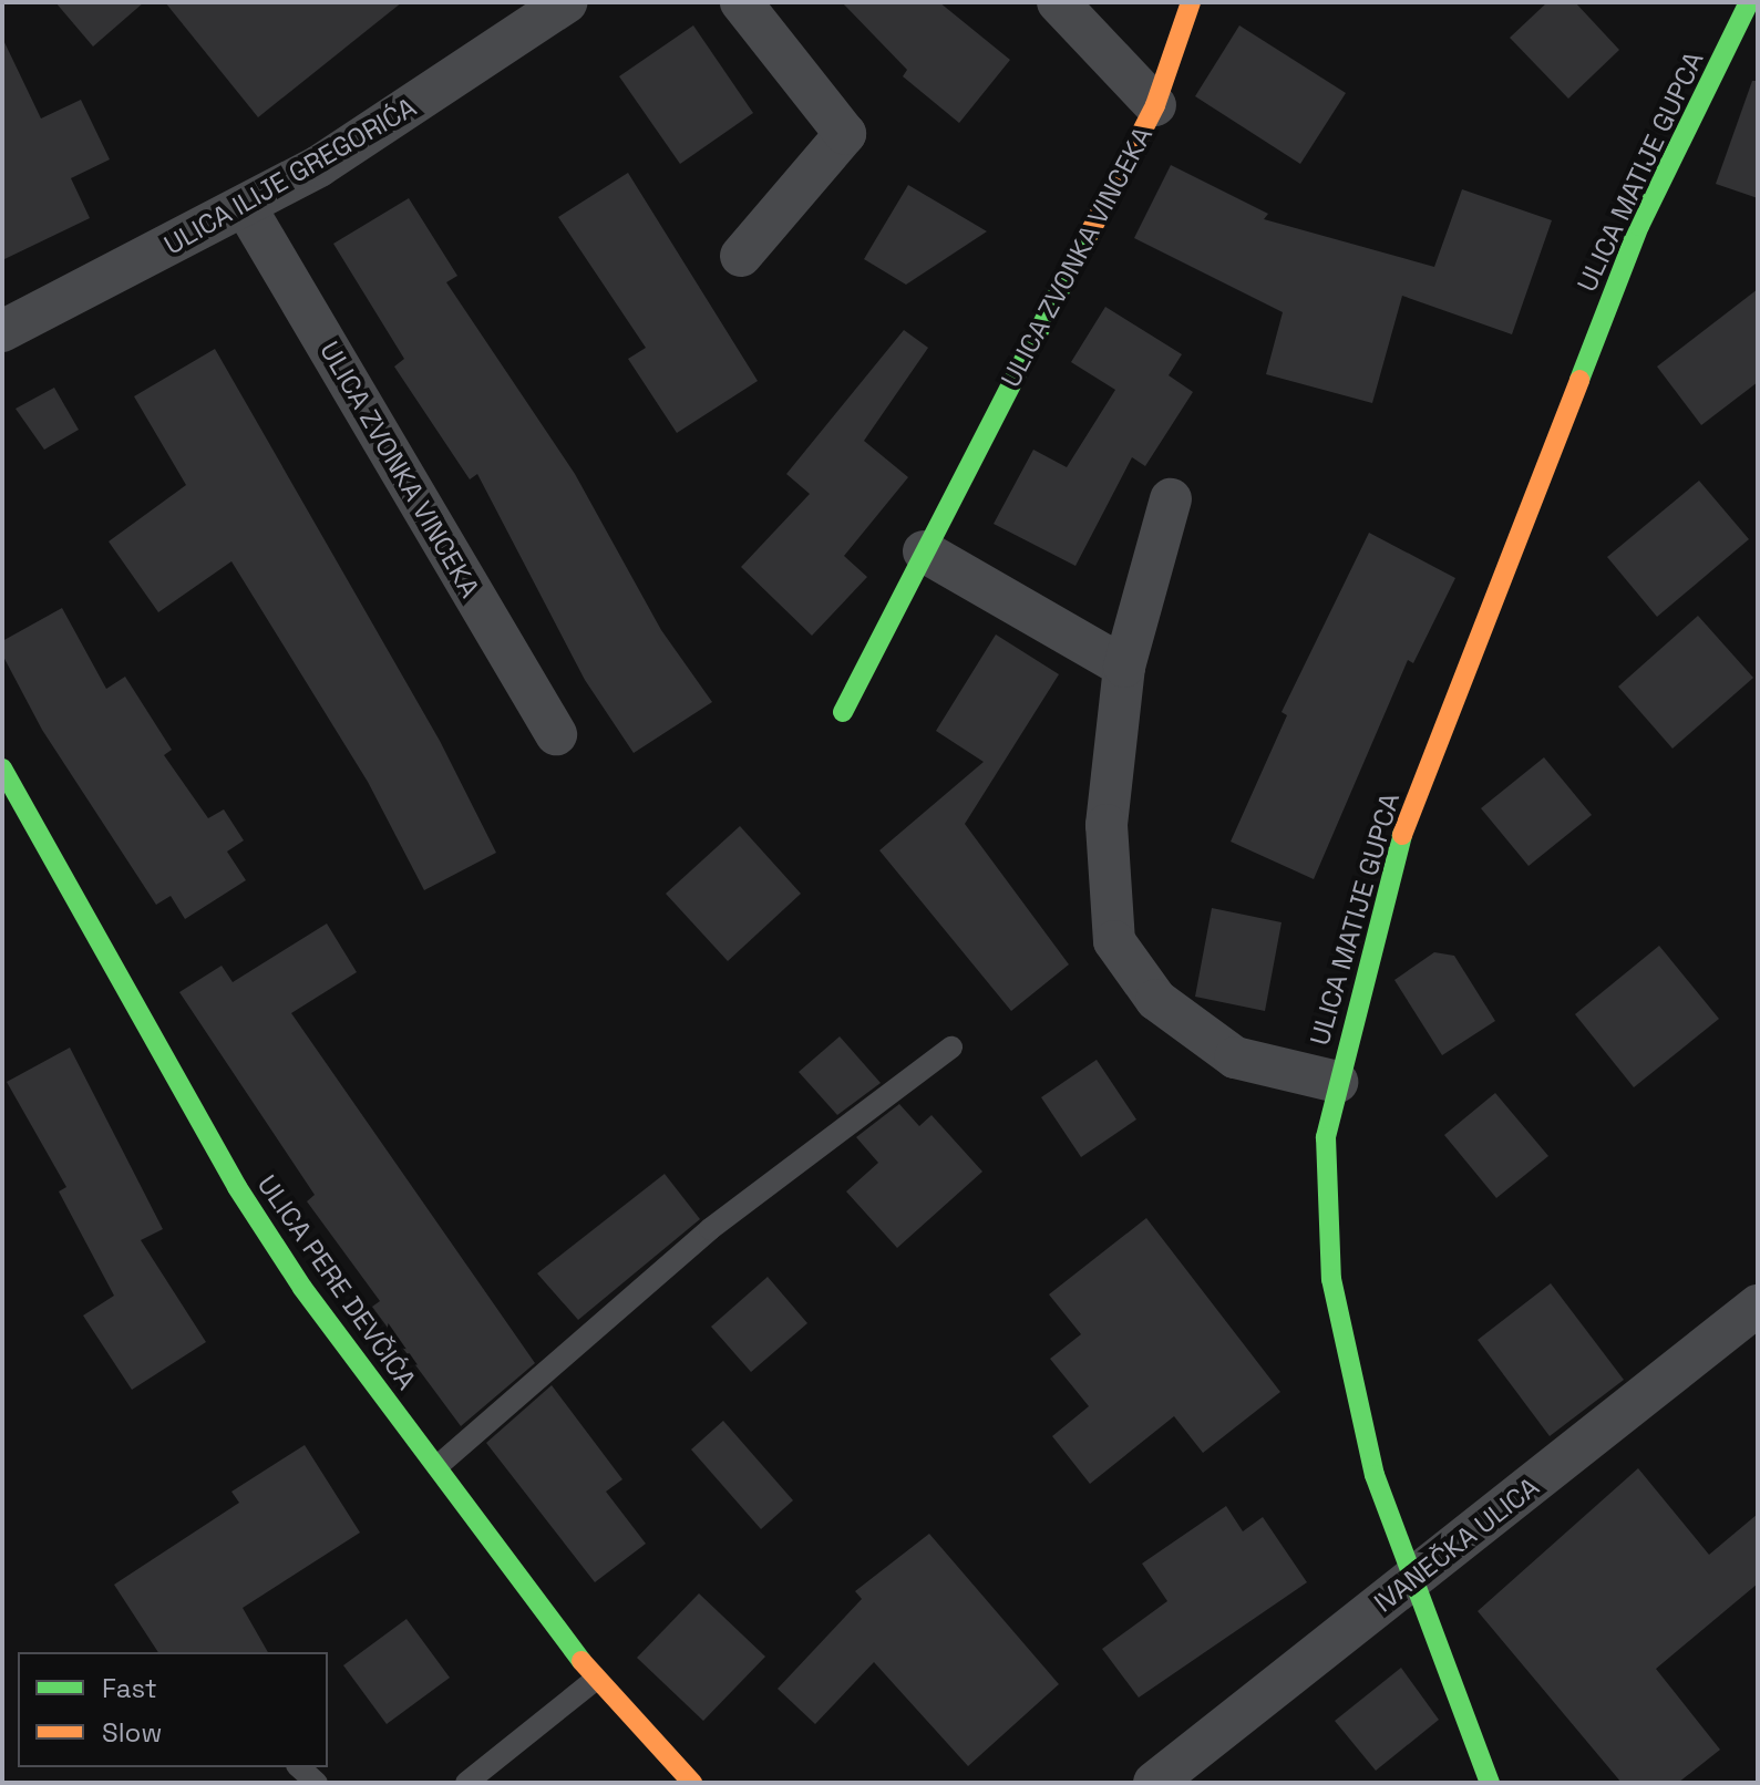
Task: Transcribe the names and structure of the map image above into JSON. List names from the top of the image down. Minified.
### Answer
{"streets":{"street":["ULICA MATIJE GUPCA","ULICA ILIJE GREGORIĆA","ULICA ZVONKA VINCEKA","ULICA PERE DEVČIĆA","IVANEČKA ULICA"]},"crossings":[["ULICA MATIJE GUPCA","IVANEČKA ULICA"],["ULICA ILIJE GREGORIĆA","ULICA ZVONKA VINCEKA"]],"legend":["Fast","Slow"]}
